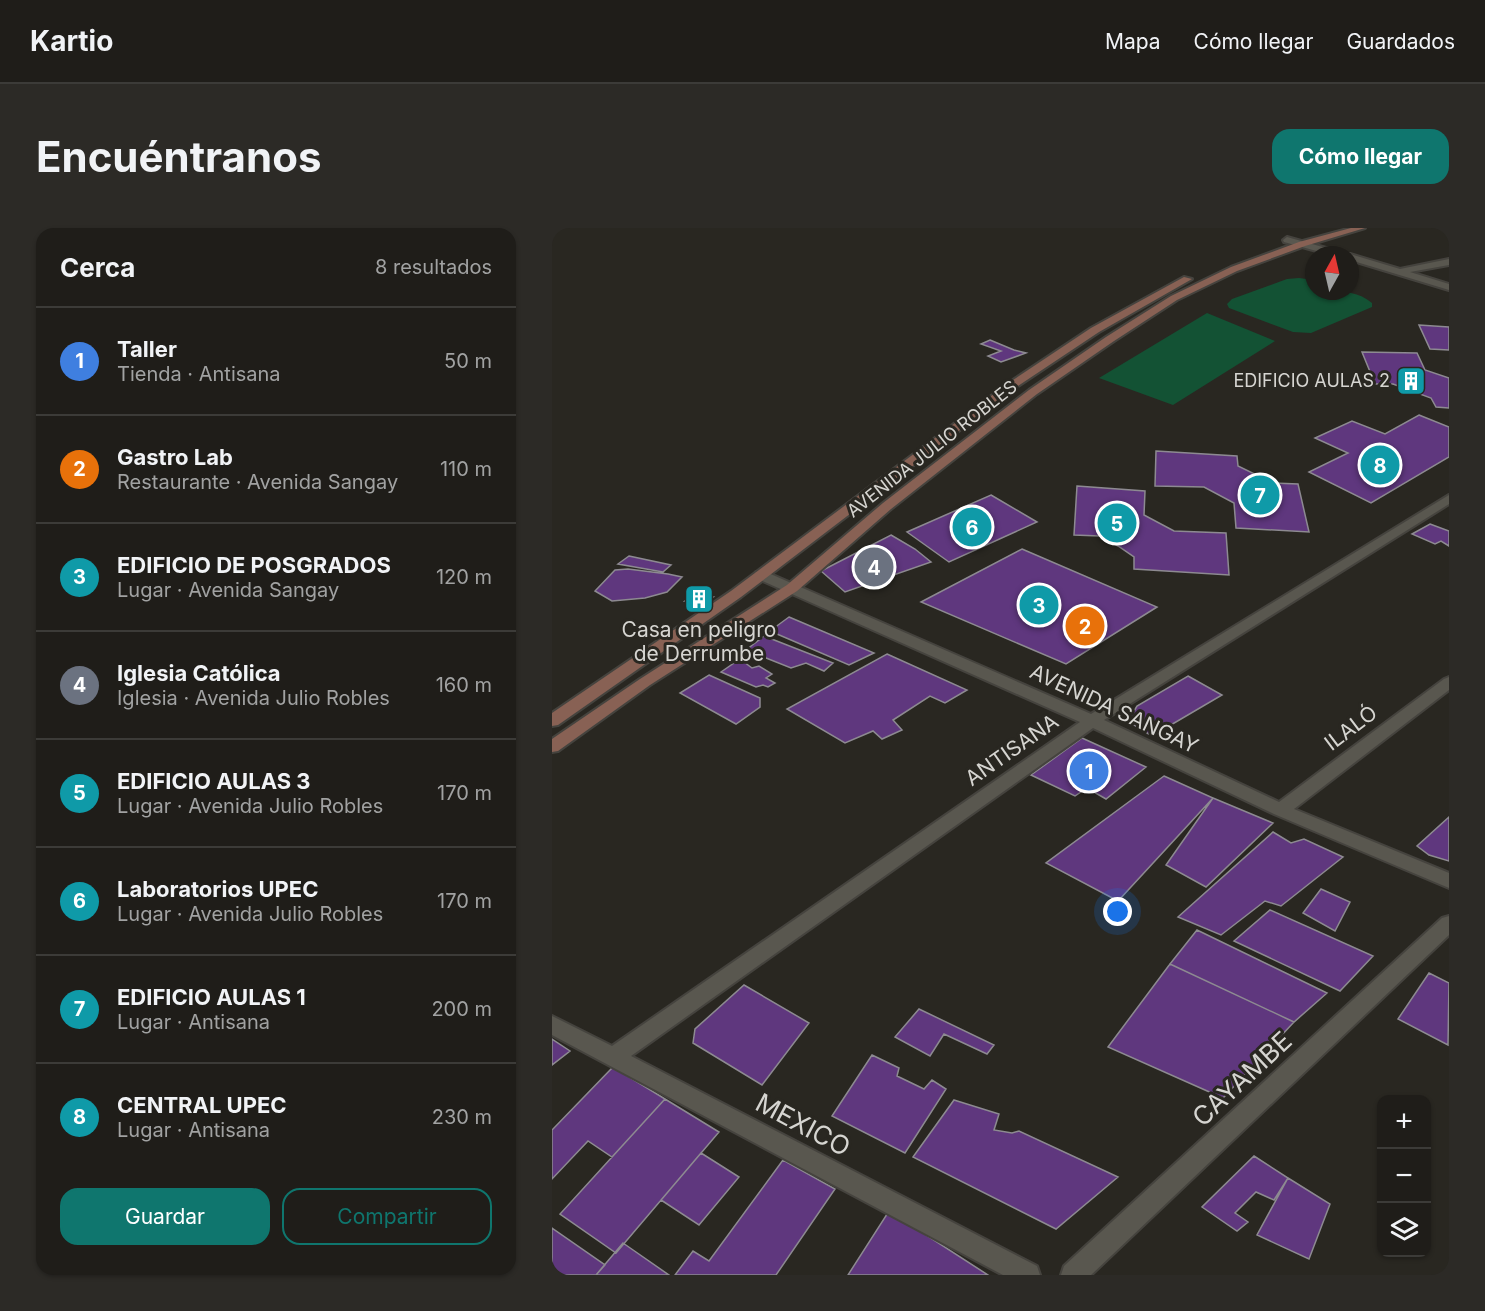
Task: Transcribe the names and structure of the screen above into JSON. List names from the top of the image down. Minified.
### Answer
{"streets":{"main road":["AVENIDA JULIO ROBLES"],"street":["AVENIDA SANGAY","ILALÓ","ANTISANA","CAYAMBE","MEXICO"]},"crossings":[["AVENIDA JULIO ROBLES","AVENIDA SANGAY"],["AVENIDA SANGAY","ILALÓ"],["AVENIDA SANGAY","ANTISANA"],["ANTISANA","MEXICO"]],"places":{"building":["EDIFICIO AULAS 2","Casa en peligro de Derrumbe"]},"north":"top","page":{"header":"Kartio","nav":["Mapa","Cómo llegar","Guardados"],"buttons":["Cómo llegar",["Guardar","Compartir"]],"title":"Encuéntranos","heading":["Cerca","8 resultados"],"list":[{"mark":"1","name":"Taller","note":"Tienda · Antisana","value":"50 m"},{"mark":"2","name":"Gastro Lab","note":"Restaurante · Avenida Sangay","value":"110 m"},{"mark":"3","name":"EDIFICIO DE POSGRADOS","note":"Lugar · Avenida Sangay","value":"120 m"},{"mark":"4","name":"Iglesia Católica","note":"Iglesia · Avenida Julio Robles","value":"160 m"},{"mark":"5","name":"EDIFICIO AULAS 3","note":"Lugar · Avenida Julio Robles","value":"170 m"},{"mark":"6","name":"Laboratorios UPEC","note":"Lugar · Avenida Julio Robles","value":"170 m"},{"mark":"7","name":"EDIFICIO AULAS 1","note":"Lugar · Antisana","value":"200 m"},{"mark":"8","name":"CENTRAL UPEC","note":"Lugar · Antisana","value":"230 m"}],"pins":["8","7","5","6","4","3","2","1"],"map_buttons":["+","−"]}}
